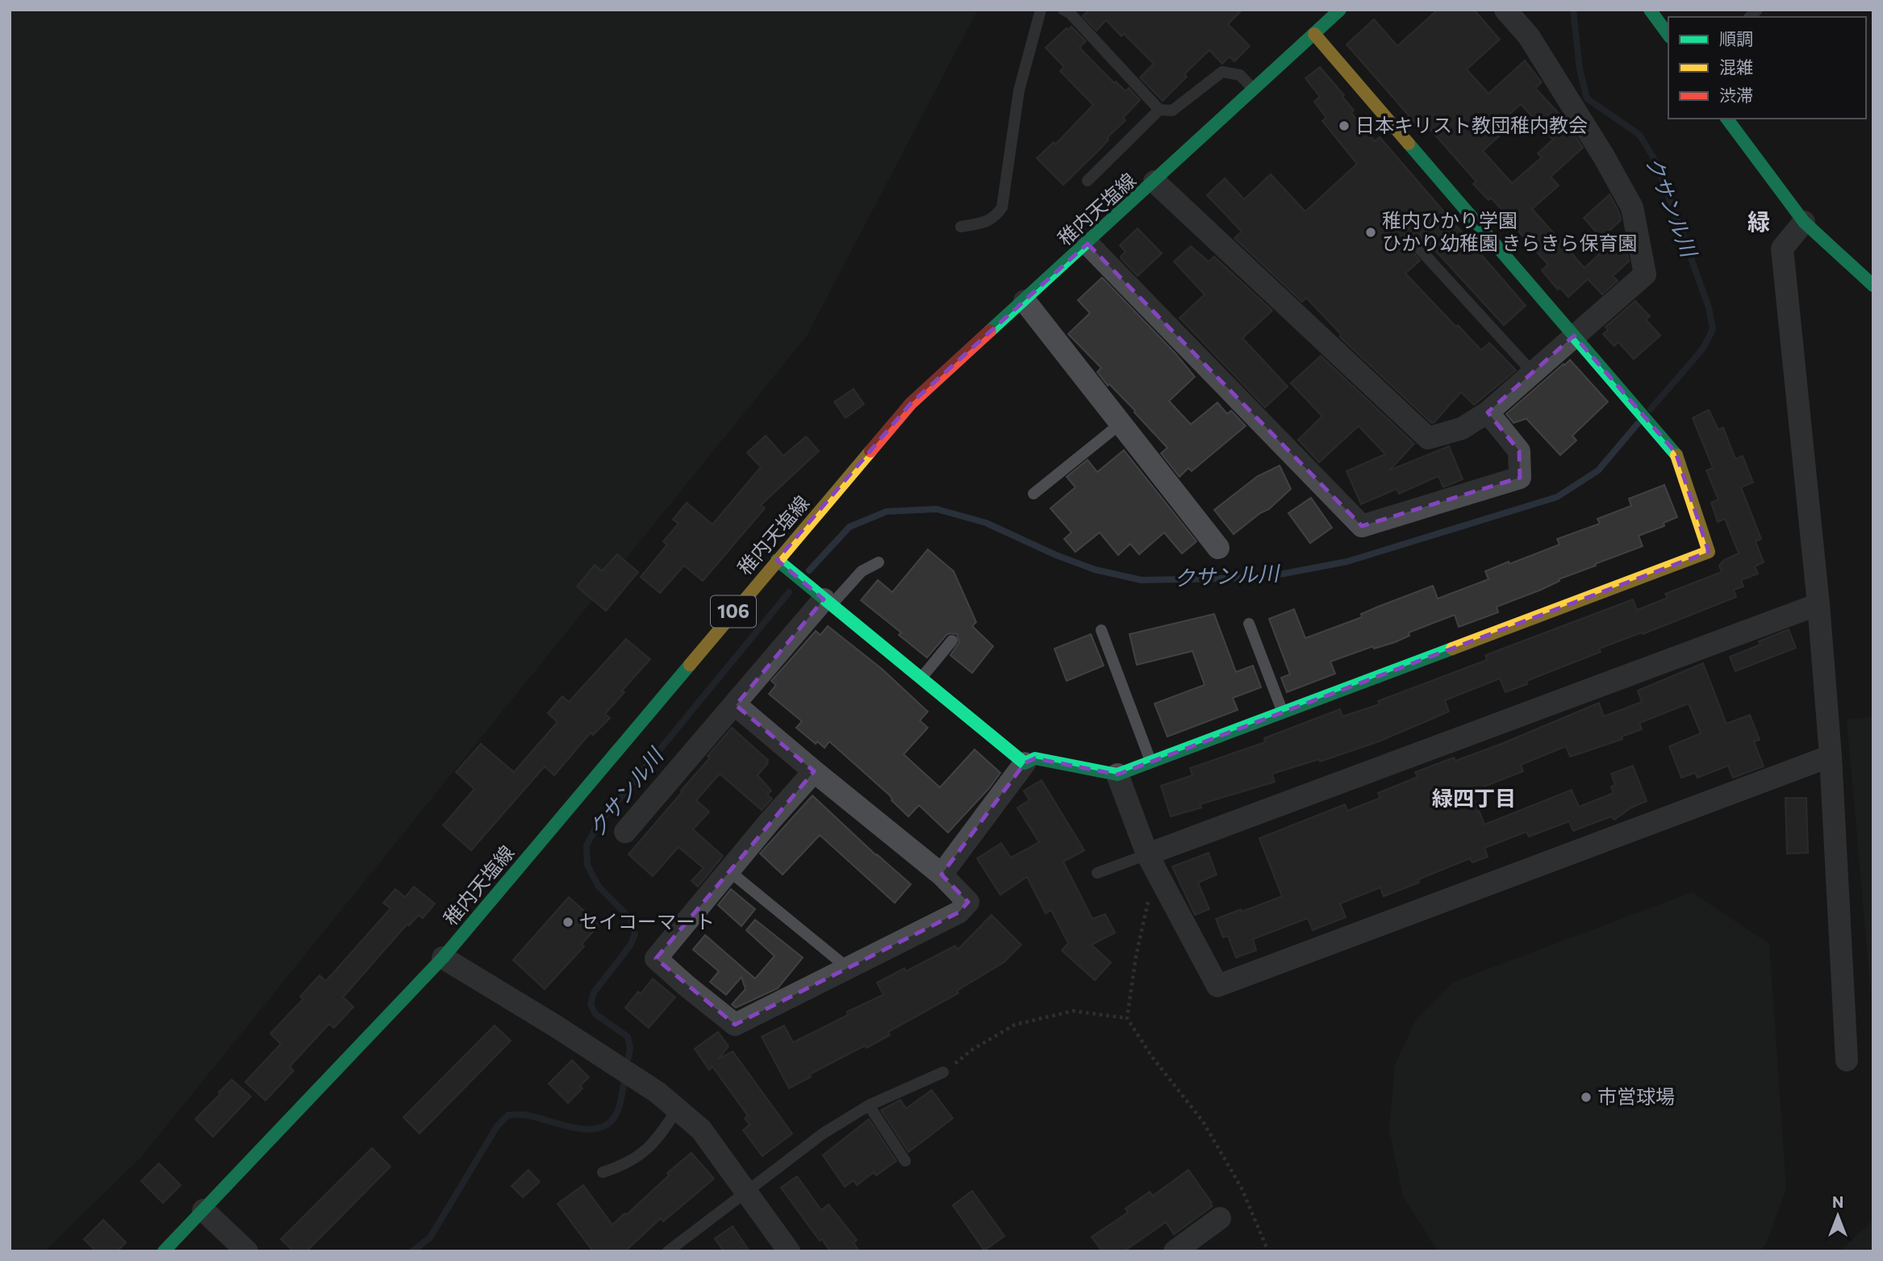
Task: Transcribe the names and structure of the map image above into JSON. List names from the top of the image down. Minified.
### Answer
{"streets":{"street":["稚内天塩線","106"]},"districts":["緑","緑四丁目"],"water":["クサンル川"],"places":["日本キリスト教団稚内教会","稚内ひかり学園 ひかり幼稚園 きらきら保育園","セイコーマート","市営球場"],"legend":["順調","混雑","渋滞"],"north":"top"}
